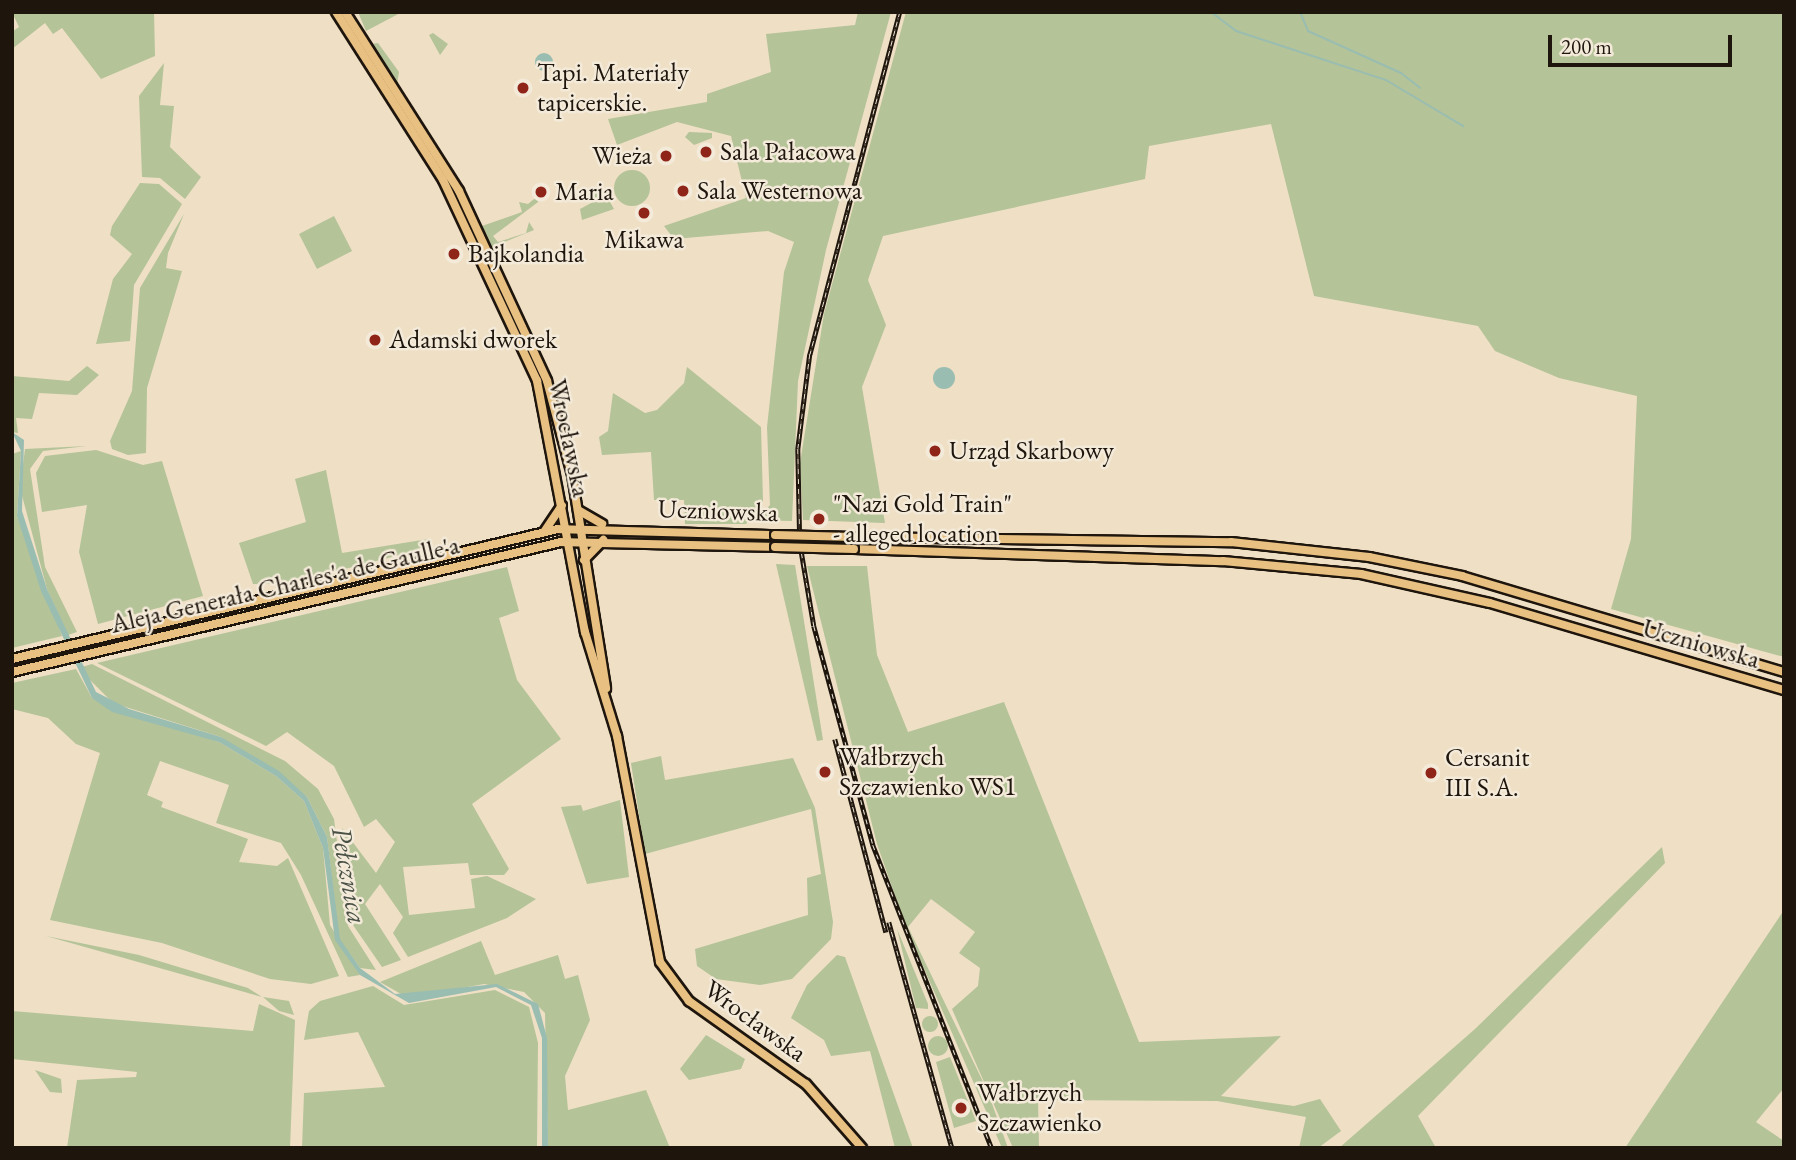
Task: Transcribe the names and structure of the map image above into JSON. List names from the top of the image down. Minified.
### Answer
{"streets":{"main road":["Wrocławska","Uczniowska","Aleja Generała Charles'a de Gaulle'a"]},"crossings":[["Wrocławska","Uczniowska"],["Wrocławska","Aleja Generała Charles'a de Gaulle'a"],["Uczniowska","Aleja Generała Charles'a de Gaulle'a"]],"water":["Pełcznica"],"places":["Tapi. Materiały tapicerskie.","Sala Pałacowa","Wieża","Sala Westernowa","Maria","Mikawa","Bajkolandia","Adamski dworek","Urząd Skarbowy","\"Nazi Gold Train\" - alleged location","Wałbrzych Szczawienko WS1","Cersanit III S.A.","Wałbrzych Szczawienko"],"scale_bar":"200 m"}
